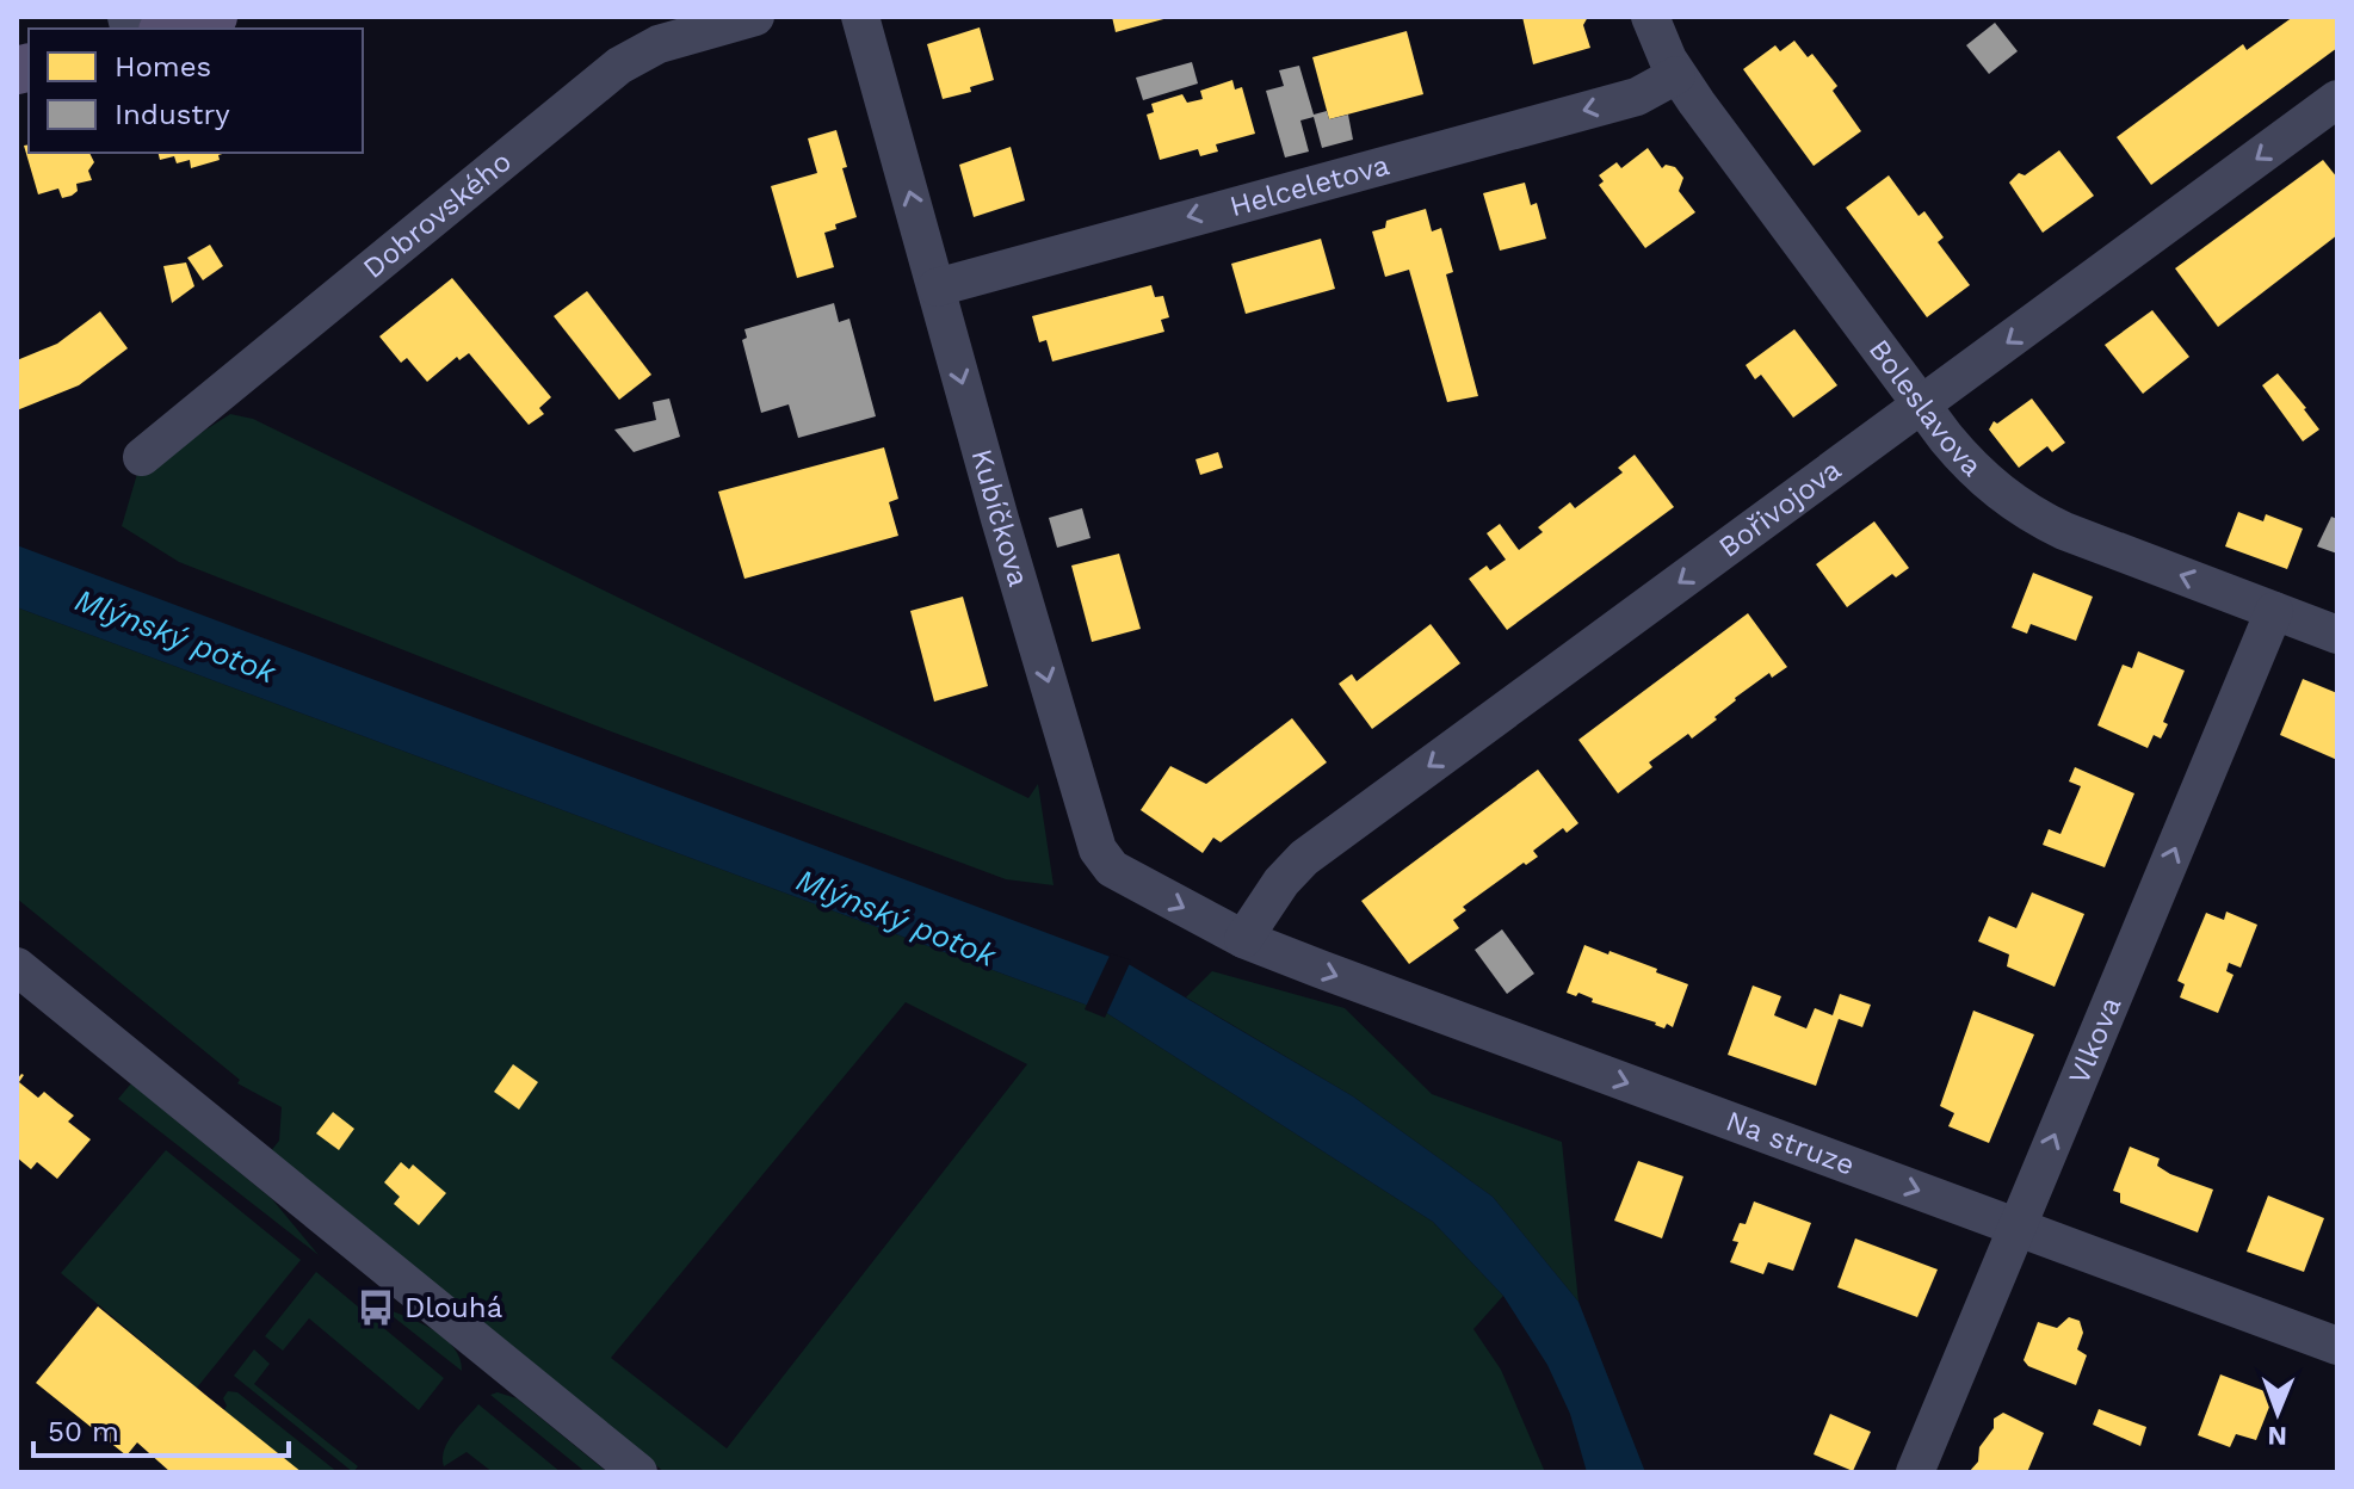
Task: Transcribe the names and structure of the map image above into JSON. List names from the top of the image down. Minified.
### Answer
{"streets":{"street":["Helceletova","Dobrovského","Boleslavova","Bořivojova","Kubíčkova","Vlkova","Na struze"]},"crossings":[["Helceletova","Boleslavova"],["Helceletova","Kubíčkova"],["Boleslavova","Bořivojova"],["Boleslavova","Vlkova"],["Bořivojova","Kubíčkova"],["Bořivojova","Na struze"],["Kubíčkova","Na struze"],["Vlkova","Na struze"]],"one_way":["Helceletova","Boleslavova","Bořivojova","Vlkova","Na struze"],"water":["Mlýnský potok"],"places":{"bus stop":["Dlouhá"]},"legend":["Homes","Industry"],"scale_bar":"50 m","north":"bottom"}
